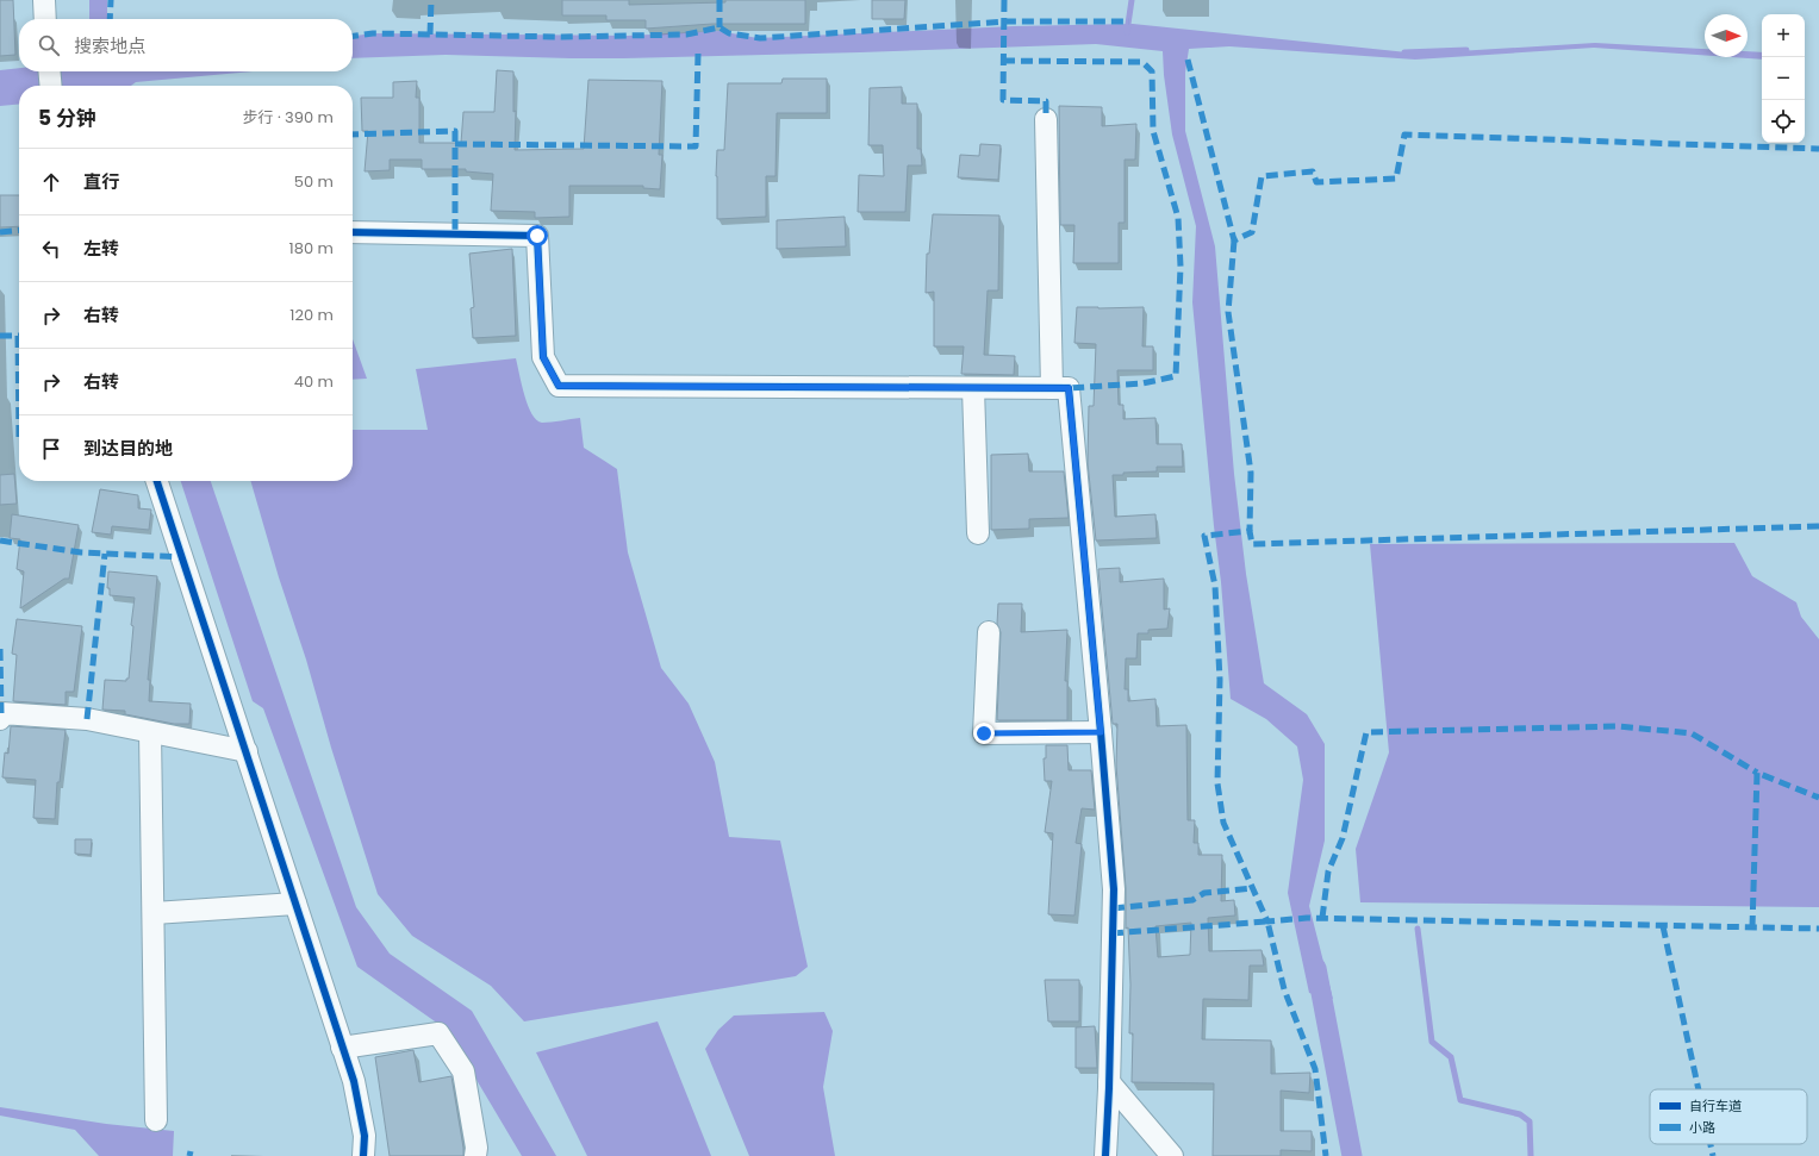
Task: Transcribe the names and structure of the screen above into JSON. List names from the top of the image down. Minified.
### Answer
{"legend":["自行车道","小路"],"north":"right","page":{"map_buttons":["+","−"],"search":"搜索地点","heading":["5 分钟","步行 · 390 m"],"list":[["直行","50 m"],["左转","180 m"],["右转","120 m"],["右转","40 m"],"到达目的地"]}}
